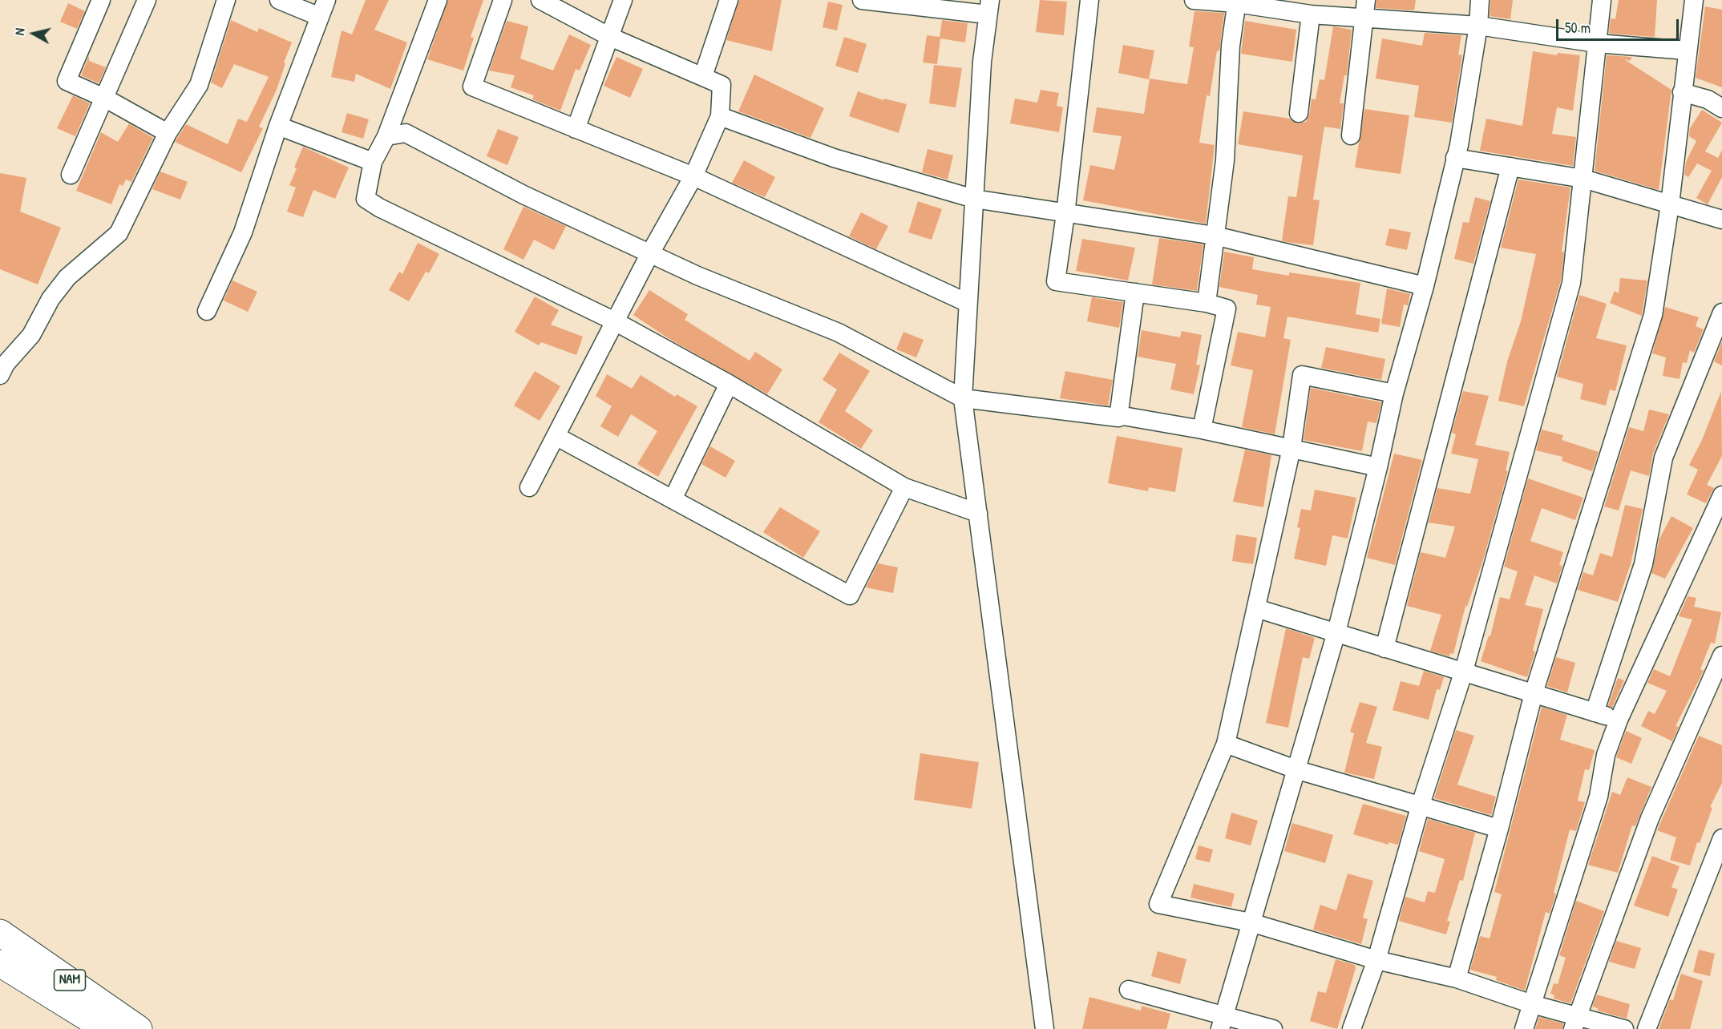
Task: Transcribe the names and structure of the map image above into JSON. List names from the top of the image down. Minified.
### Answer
{"streets":{"highway":["NAM"]},"scale_bar":"50 m","north":"left"}
